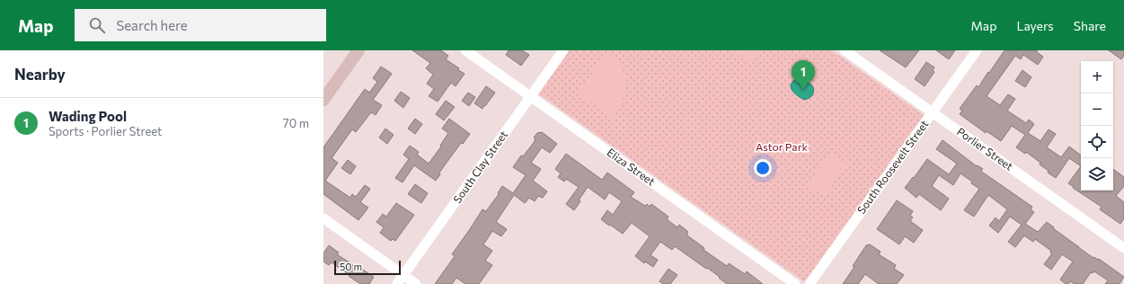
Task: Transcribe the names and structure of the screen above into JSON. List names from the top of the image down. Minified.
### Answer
{"streets":{"street":["Porlier Street","South Clay Street","Eliza Street","South Roosevelt Street"]},"crossings":[["Porlier Street","South Roosevelt Street"],["South Clay Street","Eliza Street"]],"parks":["Astor Park"],"scale_bar":"50 m","page":{"header":"Map","search":"Search here","nav":["Map","Layers","Share"],"heading":"Nearby","pins":"1","map_buttons":["+","−"],"list":[{"mark":"1","name":"Wading Pool","note":"Sports · Porlier Street","value":"70 m"}],"scale":"50 m"}}
